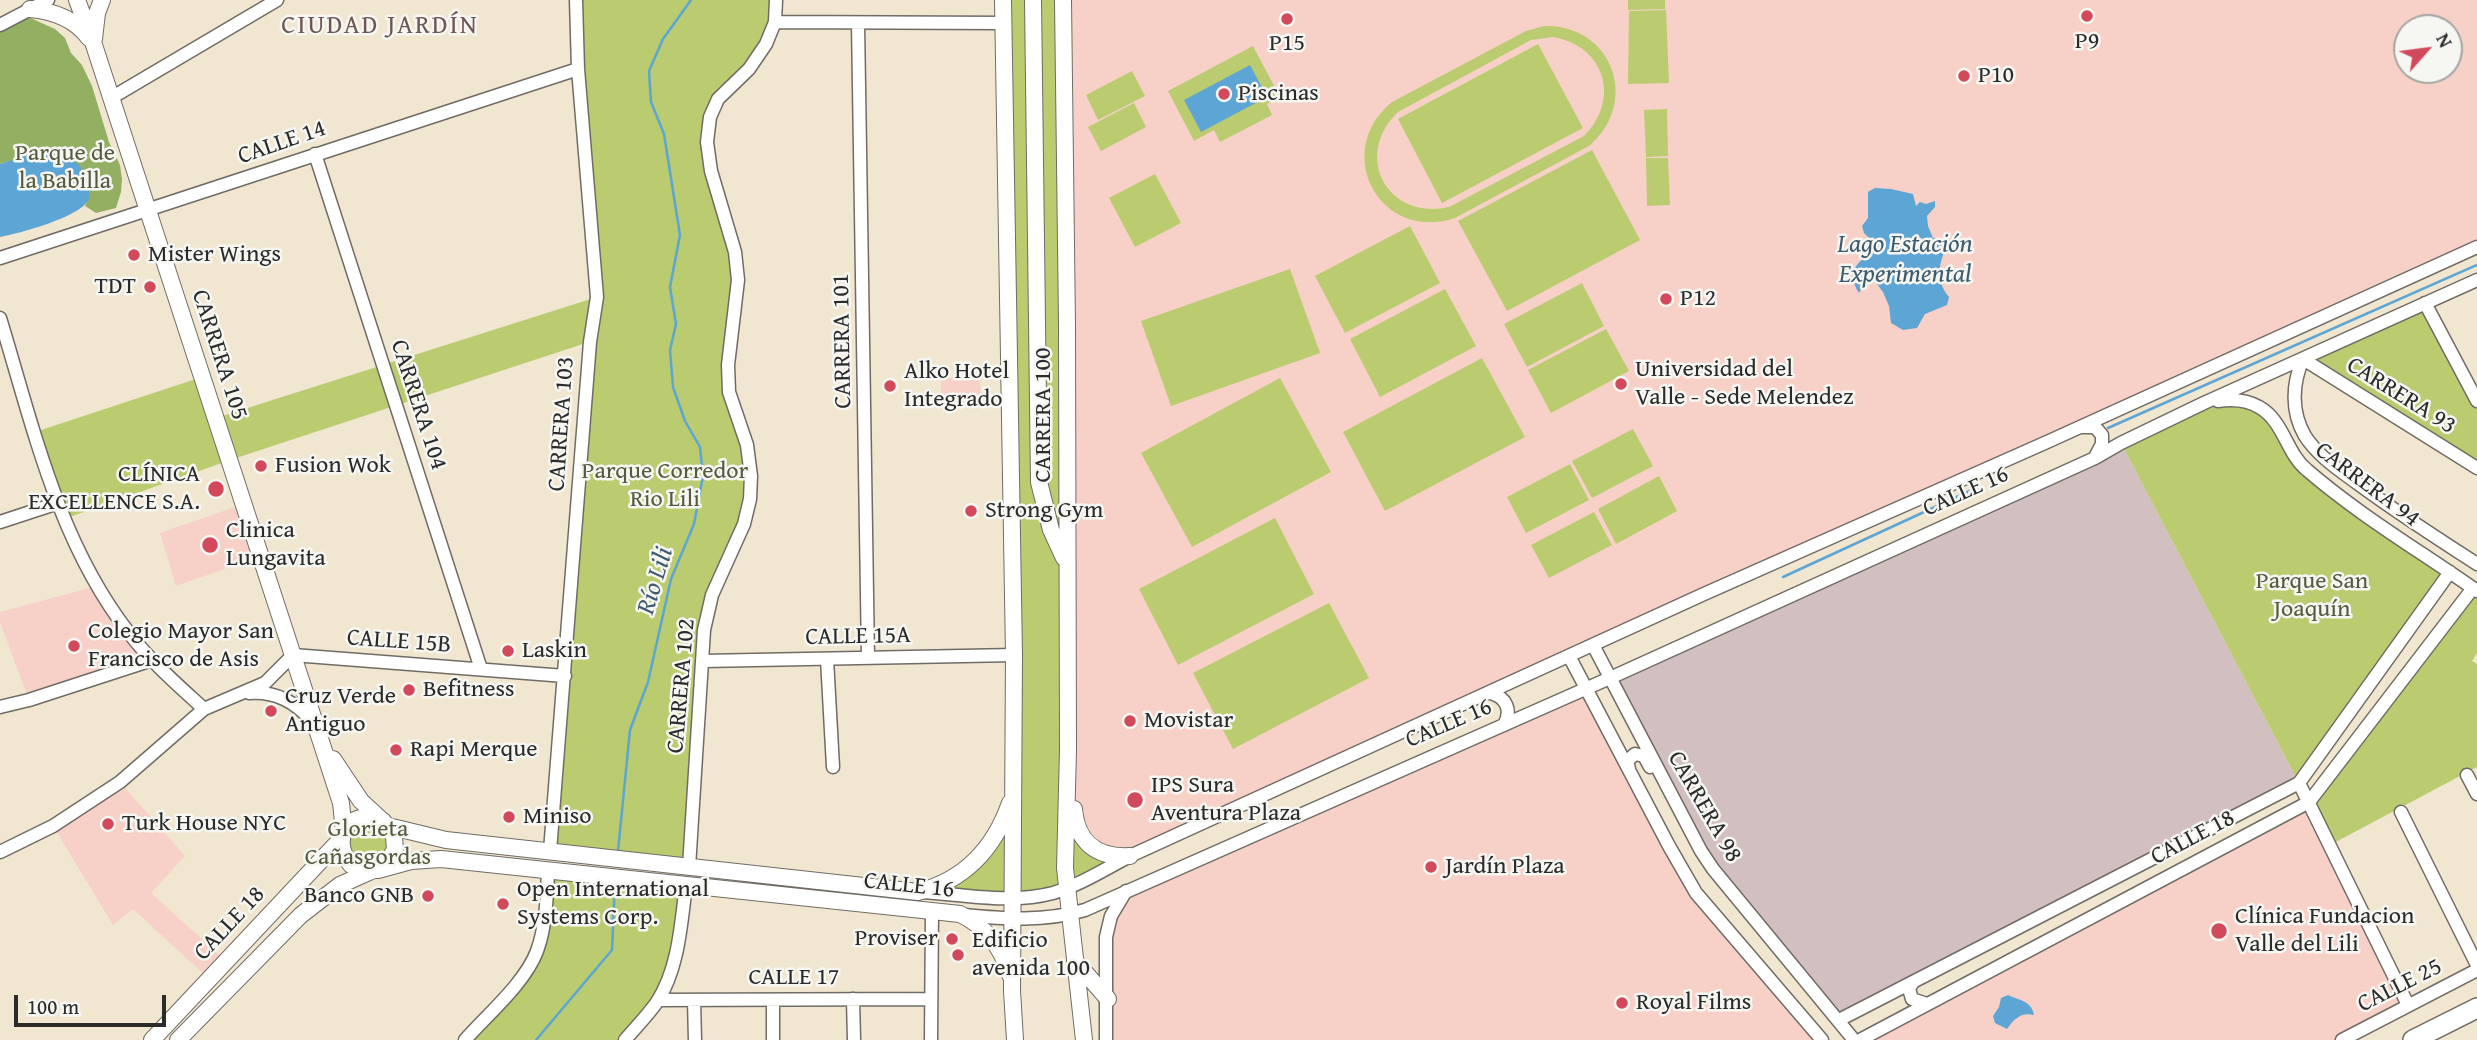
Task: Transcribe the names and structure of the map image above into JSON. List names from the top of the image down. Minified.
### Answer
{"streets":{"main road":["CARRERA 105","CARRERA 100","CALLE 16","CALLE 18"],"street":["CALLE 14","CARRERA 101","CARRERA 93","CARRERA 104","CARRERA 103","CARRERA 94","CALLE 15A","CALLE 15B","CARRERA 102","CARRERA 98","CALLE 17","CALLE 25"]},"crossings":[["CALLE 14","CARRERA 105"],["CALLE 14","CARRERA 104"],["CALLE 14","CARRERA 103"],["CARRERA 101","CALLE 15A"],["CARRERA 105","CALLE 16"],["CARRERA 105","CALLE 15B"],["CARRERA 105","CALLE 18"],["CARRERA 93","CARRERA 94"],["CARRERA 93","CALLE 16"],["CARRERA 104","CALLE 15B"],["CARRERA 100","CALLE 16"],["CARRERA 100","CALLE 15A"],["CARRERA 103","CALLE 16"],["CARRERA 103","CALLE 15B"],["CARRERA 94","CALLE 16"],["CARRERA 94","CALLE 18"],["CALLE 16","CARRERA 102"],["CALLE 16","CARRERA 98"],["CALLE 16","CALLE 18"],["CALLE 15A","CARRERA 102"],["CARRERA 98","CALLE 18"]],"districts":["CIUDAD JARDÍN"],"water":["Lago Estación Experimental","Río Lili"],"parks":["Parque de la Babilla","Parque Corredor Rio Lili","Parque San Joaquín","Glorieta Cañasgordas"],"places":["P9","P15","P10","Piscinas","Mister Wings","TDT","P12","Universidad del Valle - Sede Melendez","Alko Hotel Integrado","Fusion Wok","CLÍNICA EXCELLENCE S.A.","Strong Gym","Clinica Lungavita","Colegio Mayor San Francisco de Asis","Laskin","Befitness","Cruz Verde Antiguo","Movistar","Rapi Merque","IPS Sura Aventura Plaza","Miniso","Turk House NYC","Jardín Plaza","Banco GNB","Open International Systems Corp.","Clínica Fundacion Valle del Lili","Proviser","Edificio avenida 100","Royal Films"],"scale_bar":"100 m","north":"top right"}
